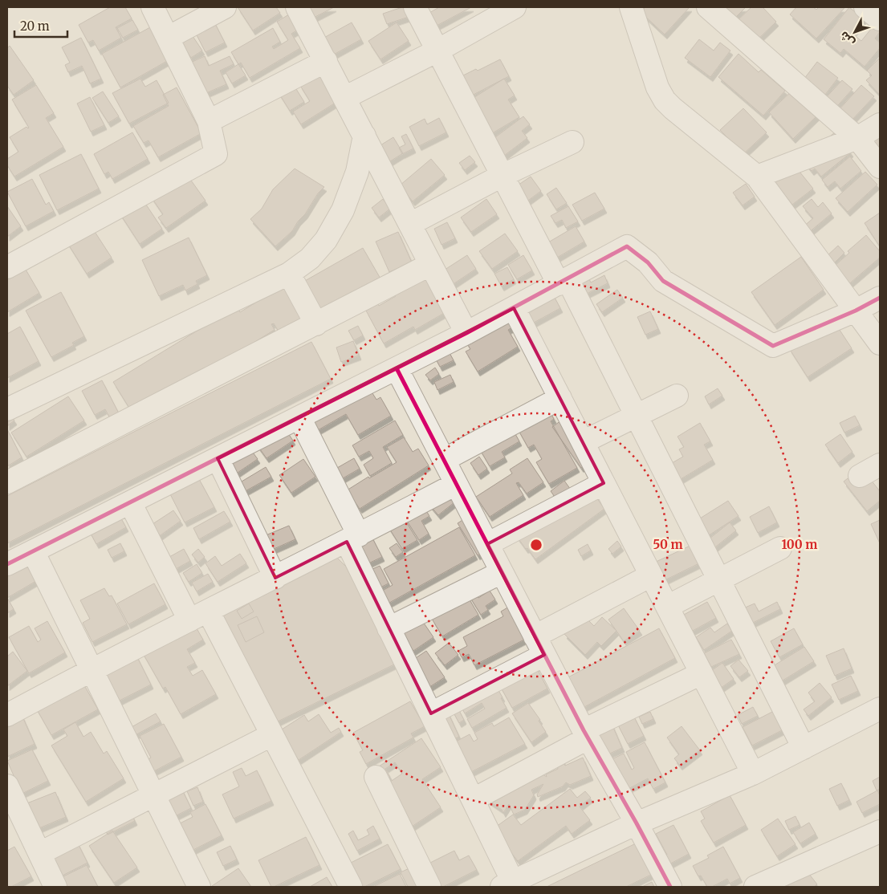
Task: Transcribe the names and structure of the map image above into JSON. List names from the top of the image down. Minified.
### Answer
{"scale_bar":"20 m","north":"bottom left","rings":["50 m","100 m"]}
